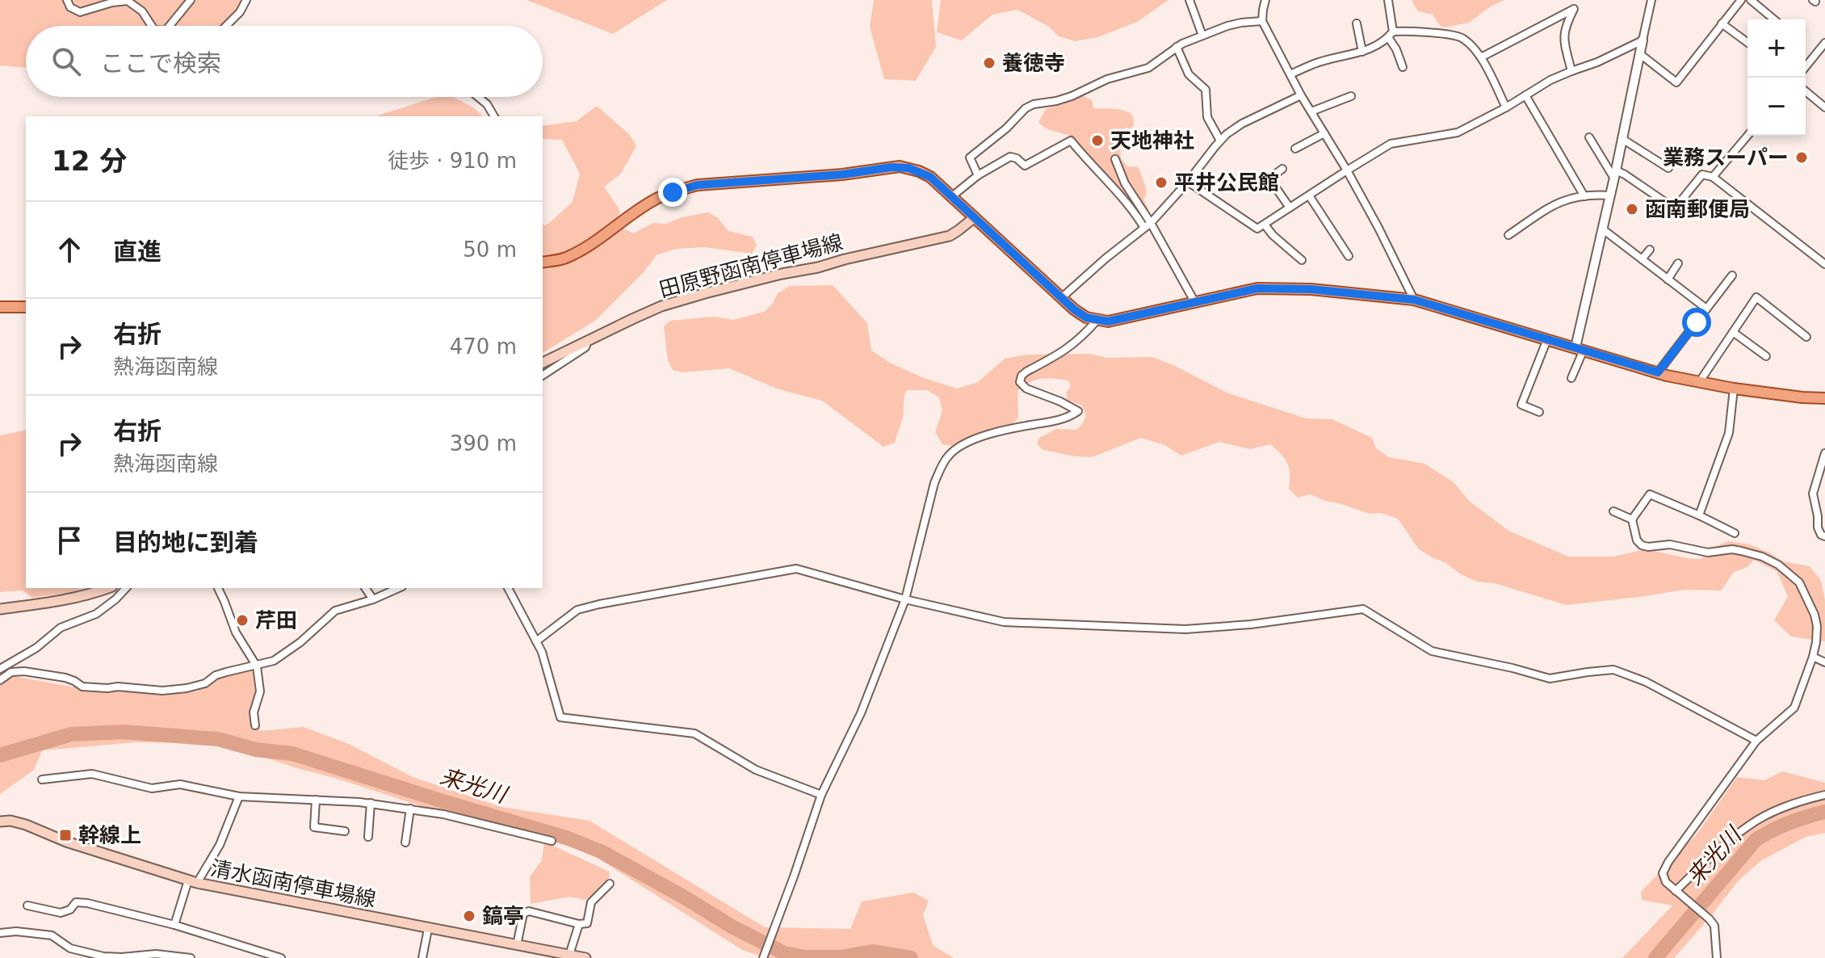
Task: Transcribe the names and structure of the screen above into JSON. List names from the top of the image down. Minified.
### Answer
{"streets":{"main road":["田原野函南停車場線","清水函南停車場線"]},"water":["来光川"],"places":{"other":["養徳寺","天地神社","業務スーパー","平井公民館","函南郵便局","芹田","鎬亭"],"transit":["幹線上"]},"page":{"map_buttons":["+","−"],"search":"ここで検索","heading":["12 分","徒歩 · 910 m"],"list":[["直進","50 m"],["右折","熱海函南線","470 m"],["右折","熱海函南線","390 m"],"目的地に到着"]}}
